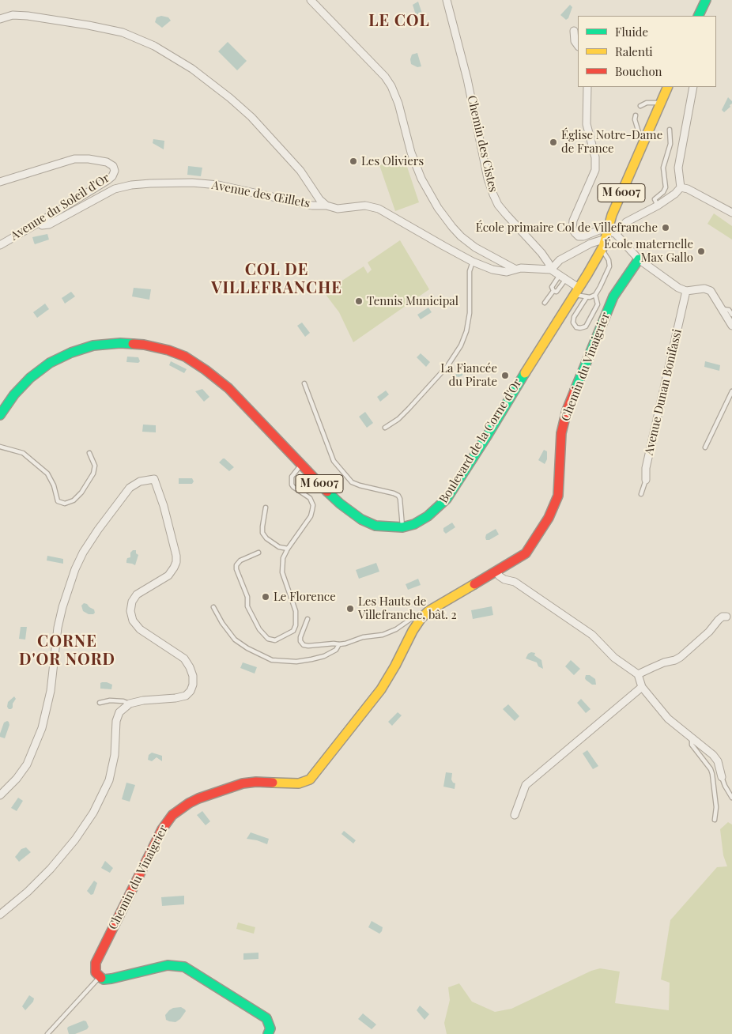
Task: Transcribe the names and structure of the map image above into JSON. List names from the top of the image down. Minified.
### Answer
{"streets":{"street":["Chemin des Cistes","M 6007","Avenue des Œillets","Avenue du Soleil d'Or","Chemin du Vinaigrier","Avenue Dunan Bonifassi","Boulevard de la Corne d'Or"]},"crossings":[["Chemin des Cistes","Avenue des Œillets"],["M 6007","Boulevard de la Corne d'Or"],["Avenue des Œillets","Avenue du Soleil d'Or"]],"districts":["LE COL","COL DE VILLEFRANCHE","CORNE D'OR NORD"],"places":["Église Notre-Dame de France","Les Oliviers","École primaire Col de Villefranche","École maternelle Max Gallo","Tennis Municipal","La Fiancée du Pirate","Le Florence","Les Hauts de Villefranche, bât. 2"],"legend":["Fluide","Ralenti","Bouchon"]}
